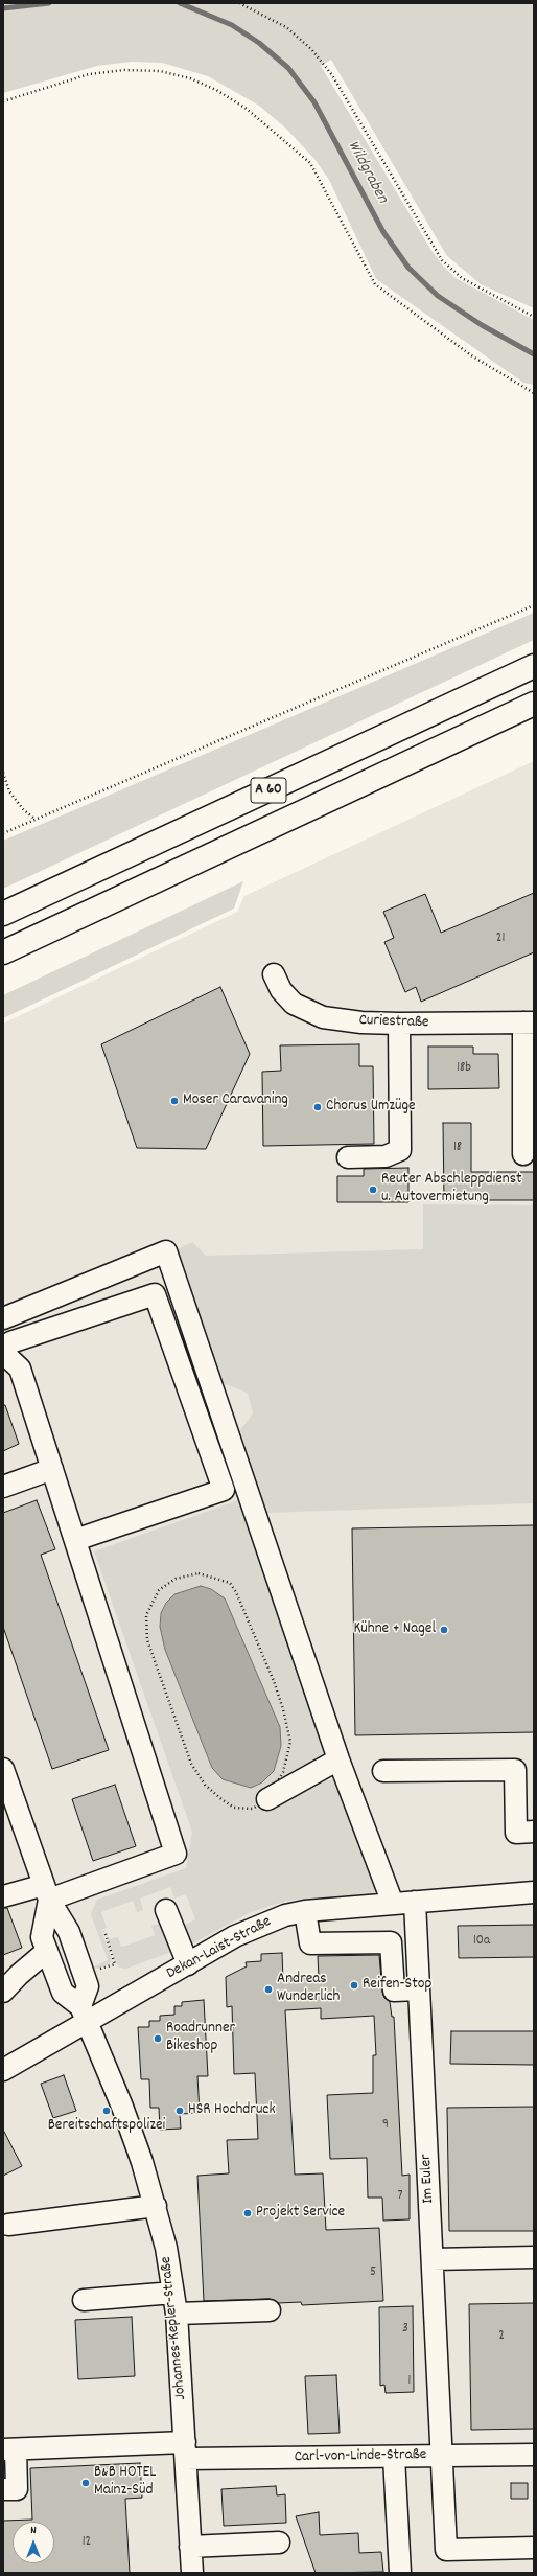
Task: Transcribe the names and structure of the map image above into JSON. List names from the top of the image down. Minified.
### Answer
{"streets":{"highway":["A 60"],"street":["Curiestraße","Dekan-Laist-Straße","Im Euler","Johannes-Kepler-Straße","Carl-von-Linde-Straße"]},"crossings":[["Dekan-Laist-Straße","Im Euler"],["Dekan-Laist-Straße","Johannes-Kepler-Straße"],["Im Euler","Carl-von-Linde-Straße"],["Johannes-Kepler-Straße","Carl-von-Linde-Straße"]],"water":["Wildgraben"],"places":["Moser Caravaning","Chorus Umzüge","Reuter Abschleppdienst u. Autovermietung","Kühne + Nagel","Reifen-Stop","Andreas Wunderlich","Roadrunner Bikeshop","Bereitschaftspolizei","HSR Hochdruck","Projekt Service","B&B HOTEL Mainz-Süd"],"house_numbers":["21","18b","18","10a","9","7","5","3","2","1","12"],"north":"top"}
